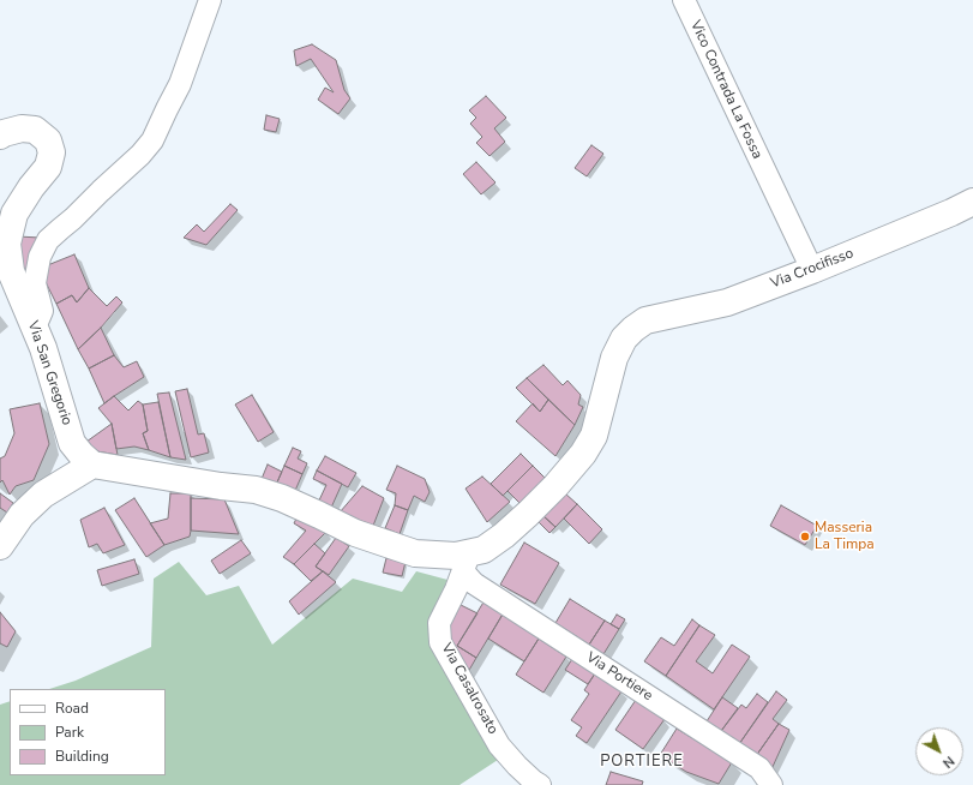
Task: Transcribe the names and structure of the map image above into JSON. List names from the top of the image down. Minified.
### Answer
{"streets":{"street":["Vico Contrada La Fossa","Via Crocifisso","Via San Gregorio","Via Portiere","Via Casalrosato"]},"crossings":[["Vico Contrada La Fossa","Via Crocifisso"],["Via Crocifisso","Via Portiere"],["Via Crocifisso","Via Casalrosato"],["Via Portiere","Via Casalrosato"]],"districts":["PORTIERE"],"places":["Masseria La Timpa"],"legend":["Road","Park","Building"],"north":"bottom right"}
